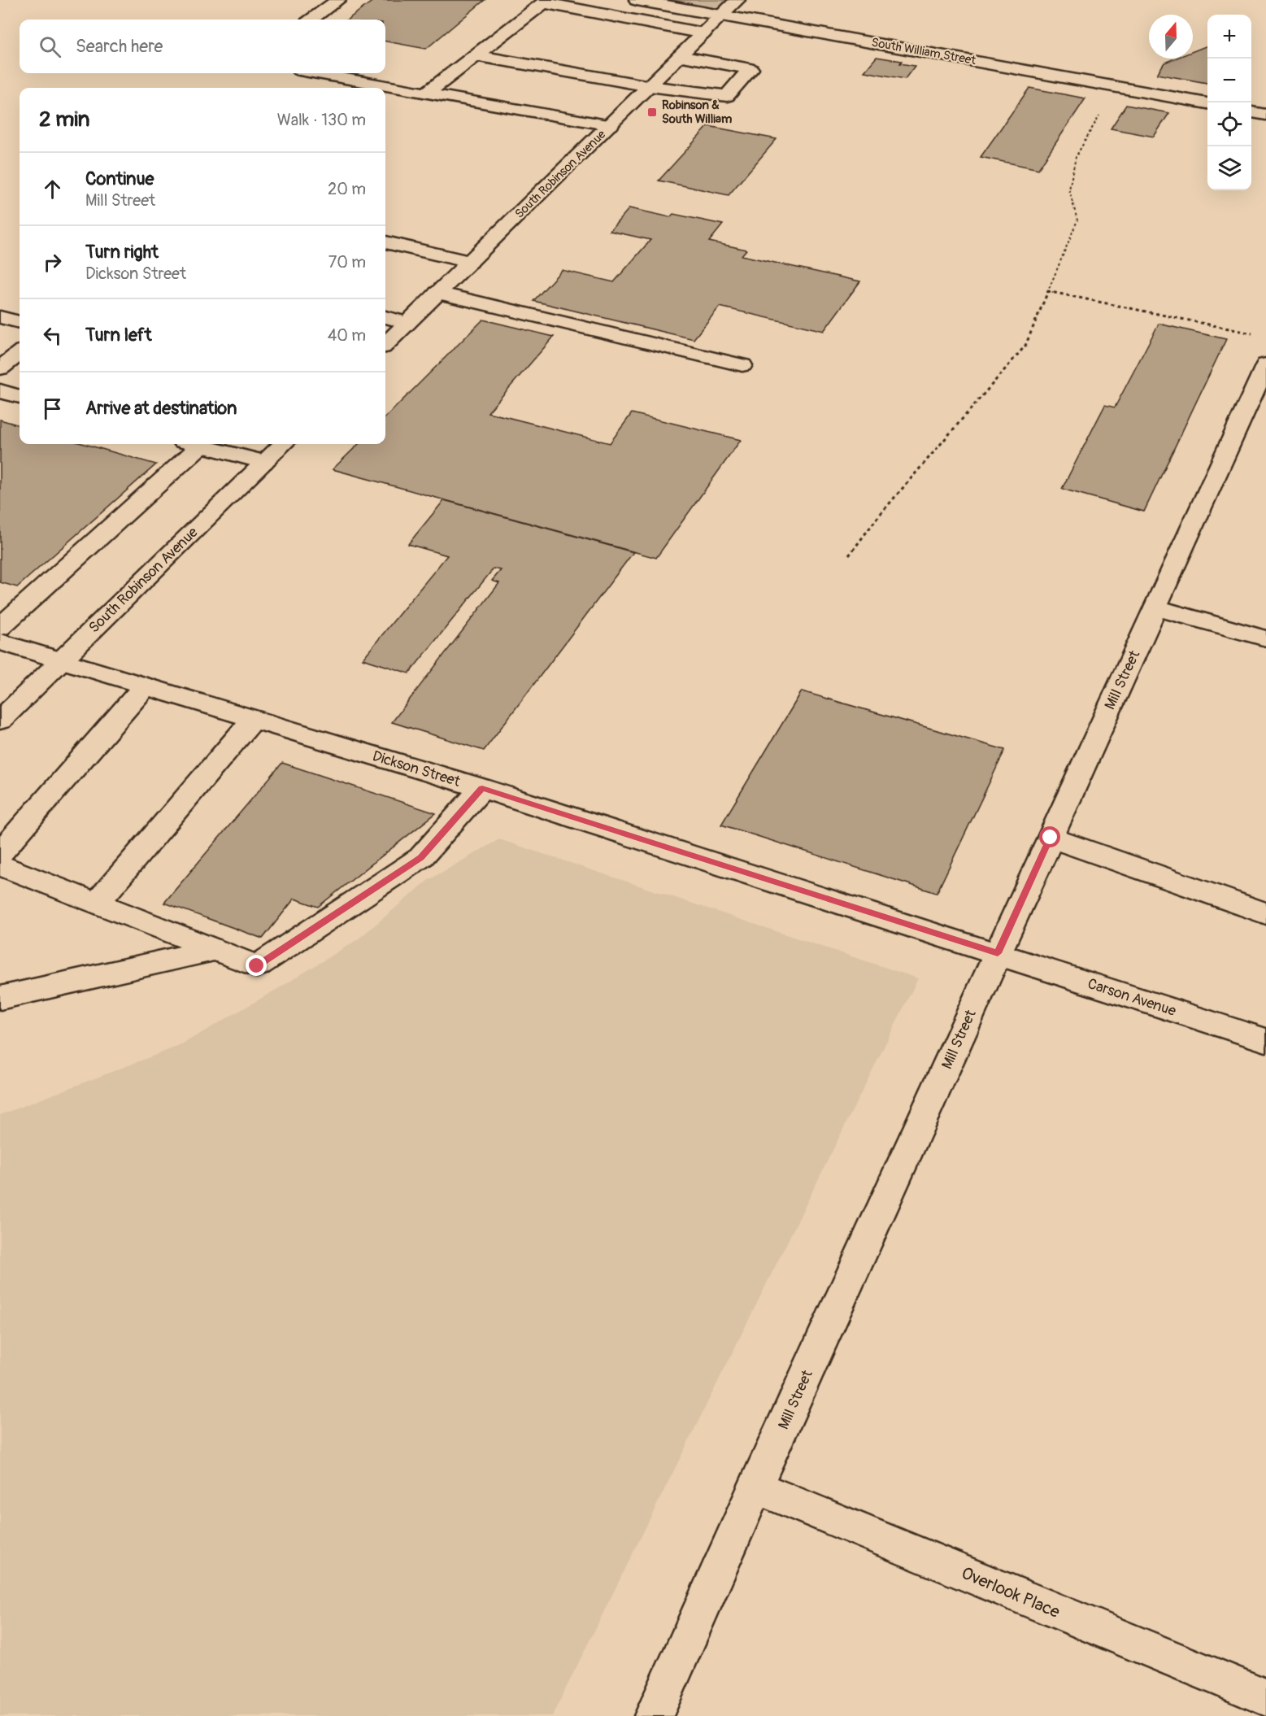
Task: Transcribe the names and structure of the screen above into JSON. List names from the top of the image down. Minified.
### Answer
{"streets":{"main road":["South William Street","South Robinson Avenue","Mill Street","Dickson Street","Carson Avenue","Overlook Place"]},"crossings":[["South William Street","South Robinson Avenue"],["South Robinson Avenue","Dickson Street"],["Mill Street","Dickson Street"],["Mill Street","Carson Avenue"],["Mill Street","Overlook Place"],["Dickson Street","Carson Avenue"]],"places":{"transit":["Robinson & South William"]},"north":"top","page":{"map_buttons":["+","−"],"search":"Search here","heading":["2 min","Walk · 130 m"],"list":[["Continue","Mill Street","20 m"],["Turn right","Dickson Street","70 m"],["Turn left","40 m"],"Arrive at destination"]}}
